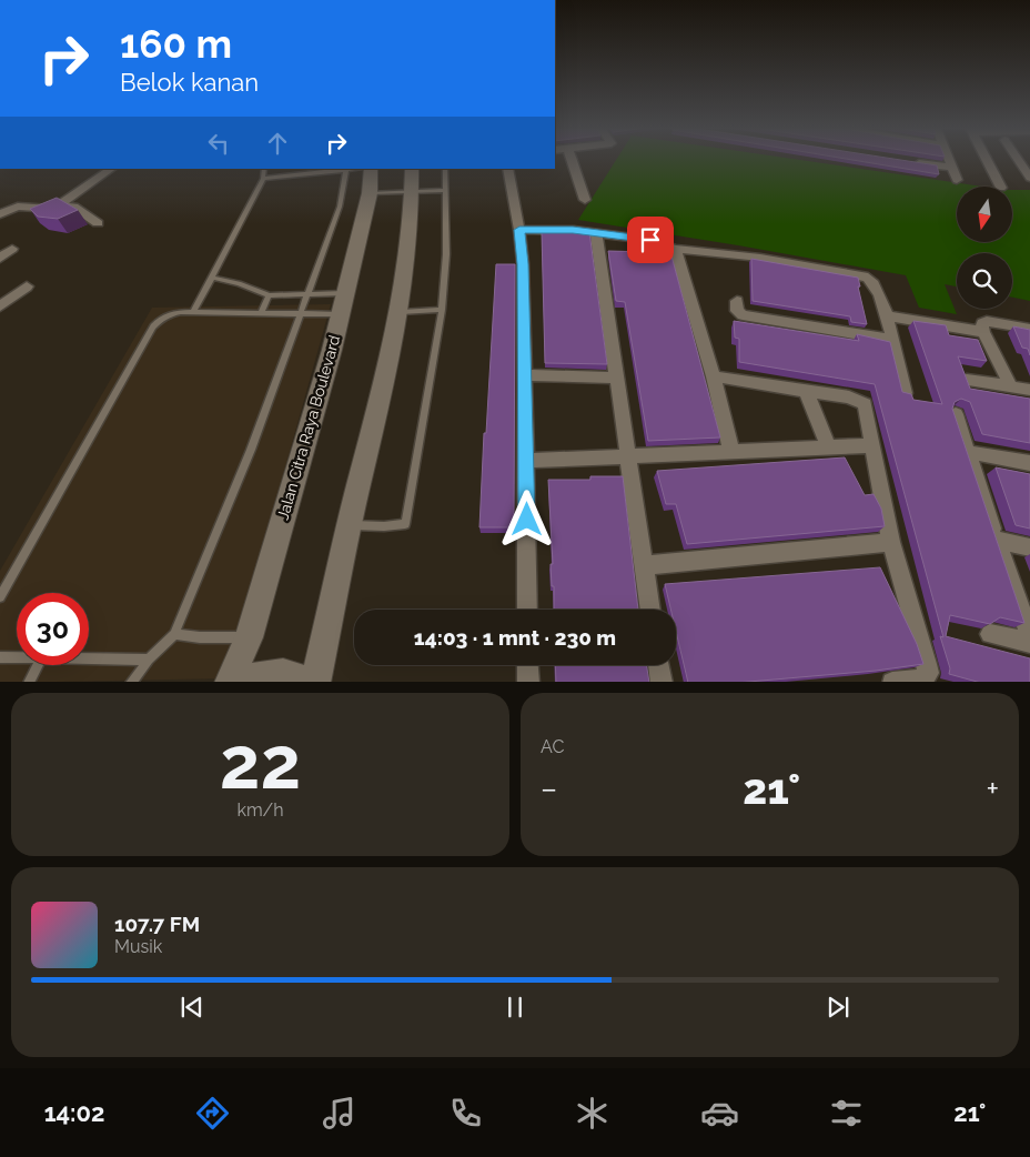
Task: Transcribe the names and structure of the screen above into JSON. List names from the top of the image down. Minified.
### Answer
{"streets":{"main road":["Jalan Citra Raya Boulevard"]},"north":"bottom","page":{"turn":["160 m","Belok kanan"],"limit":"30","trip":"14:03 · 1 mnt · 230 m","tile":[["22","km/h"],"AC"],"heat":["−","21°","+"],"song":["107.7 FM","Musik"],"tabs":["14:02","21°"]}}
